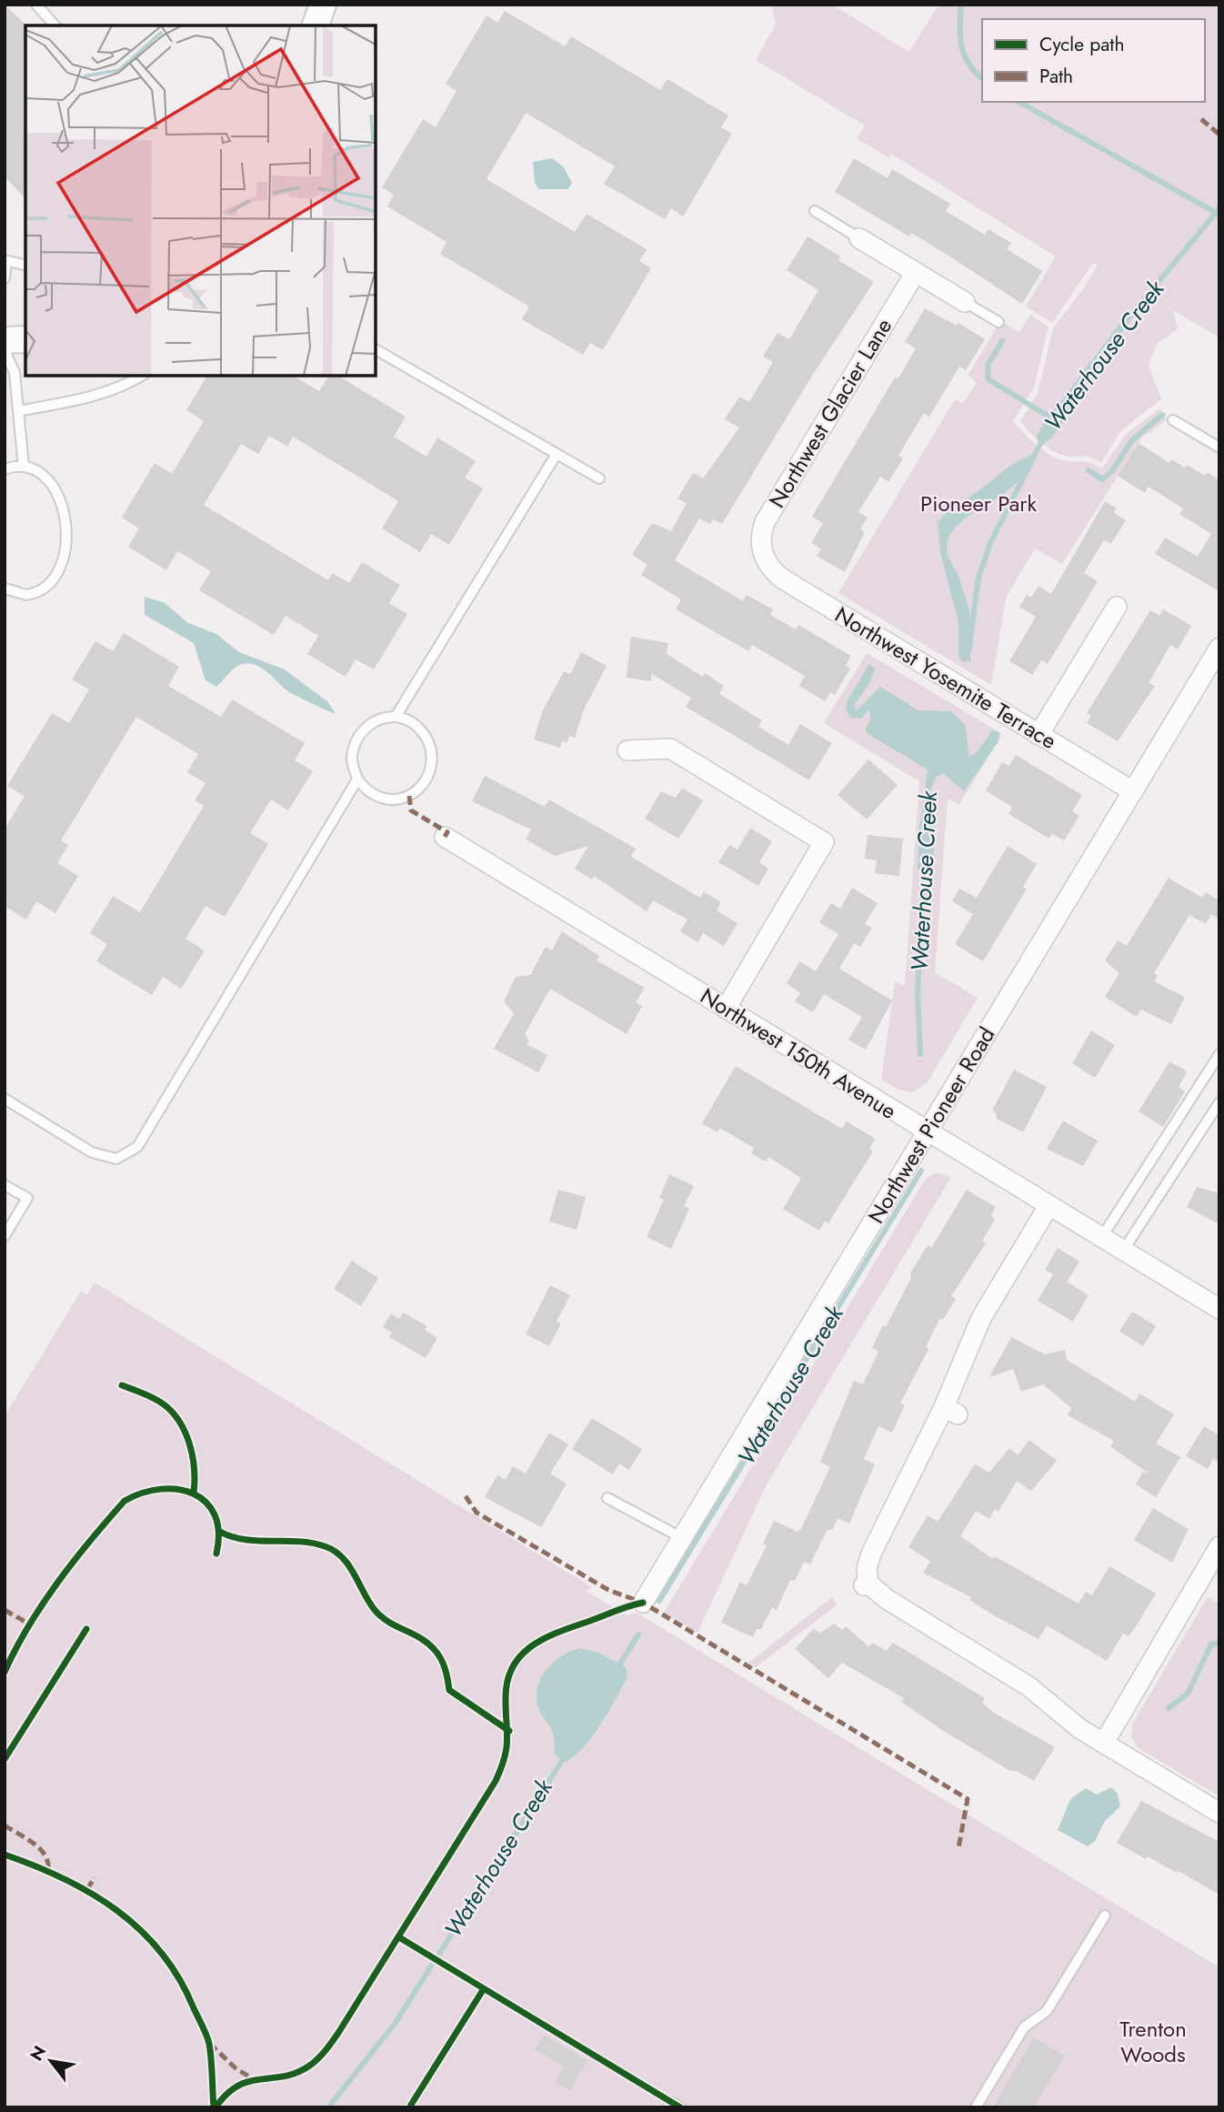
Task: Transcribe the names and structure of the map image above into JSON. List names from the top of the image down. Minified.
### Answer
{"streets":{"street":["Northwest Glacier Lane","Northwest Yosemite Terrace","Northwest 150th Avenue","Northwest Pioneer Road"]},"crossings":[["Northwest Glacier Lane","Northwest Yosemite Terrace"],["Northwest Yosemite Terrace","Northwest Pioneer Road"],["Northwest 150th Avenue","Northwest Pioneer Road"]],"water":["Waterhouse Creek"],"parks":["Pioneer Park","Trenton Woods"],"legend":["Cycle path","Path"],"north":"top left"}
